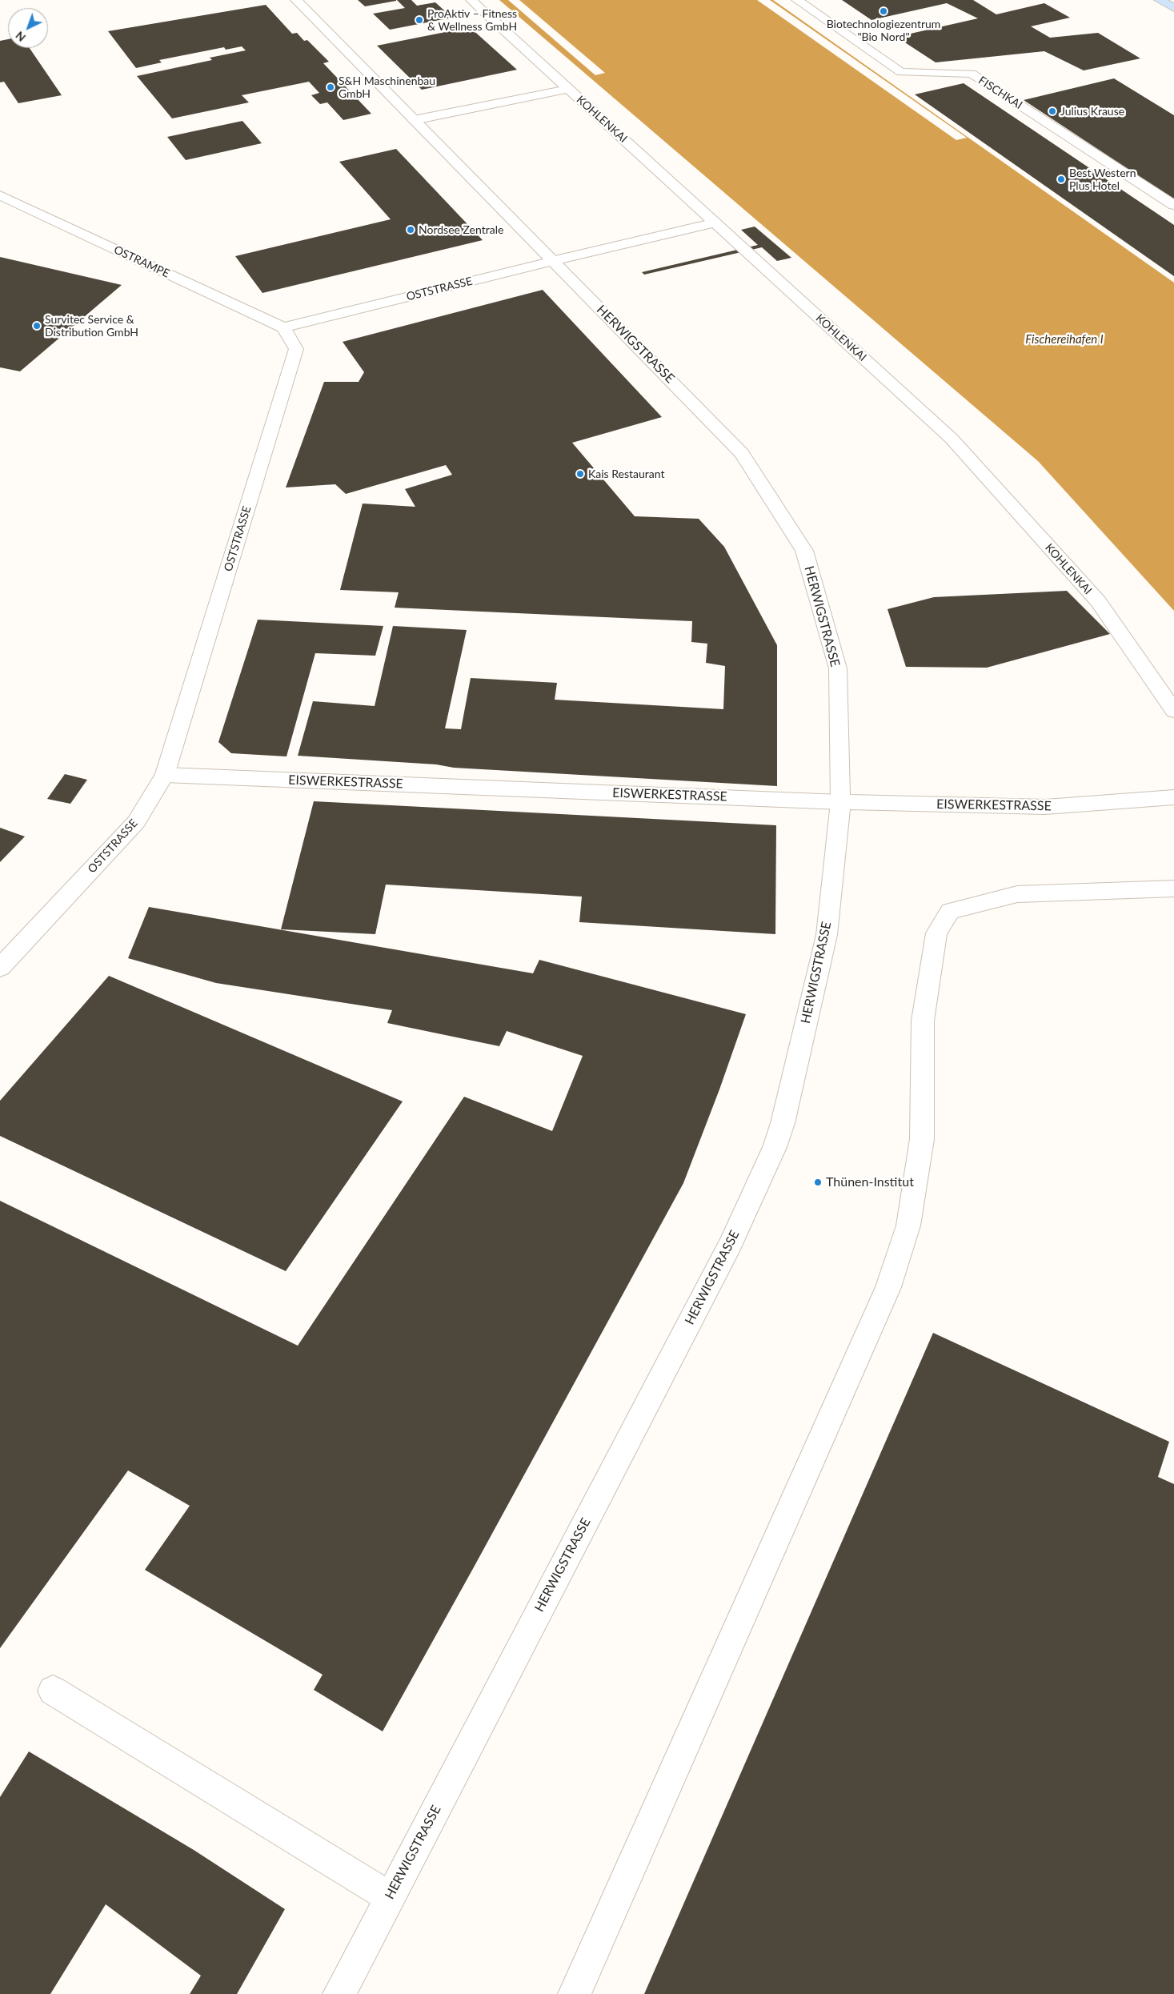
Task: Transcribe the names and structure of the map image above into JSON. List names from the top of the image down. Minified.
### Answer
{"streets":{"street":["FISCHKAI","KOHLENKAI","OSTRAMPE","OSTSTRASSE","HERWIGSTRASSE","EISWERKESTRASSE"]},"crossings":[["KOHLENKAI","OSTSTRASSE"],["OSTRAMPE","OSTSTRASSE"],["OSTSTRASSE","HERWIGSTRASSE"],["OSTSTRASSE","EISWERKESTRASSE"],["HERWIGSTRASSE","EISWERKESTRASSE"]],"water":["Fischereihafen I"],"places":["Biotechnologiezentrum \"Bio Nord\"","ProAktiv – Fitness & Wellness GmbH","S&H Maschinenbau GmbH","Julius Krause","Best Western Plus Hotel","Nordsee Zentrale","Survitec Service & Distribution GmbH","Kais Restaurant","Thünen-Institut"],"north":"bottom left"}
